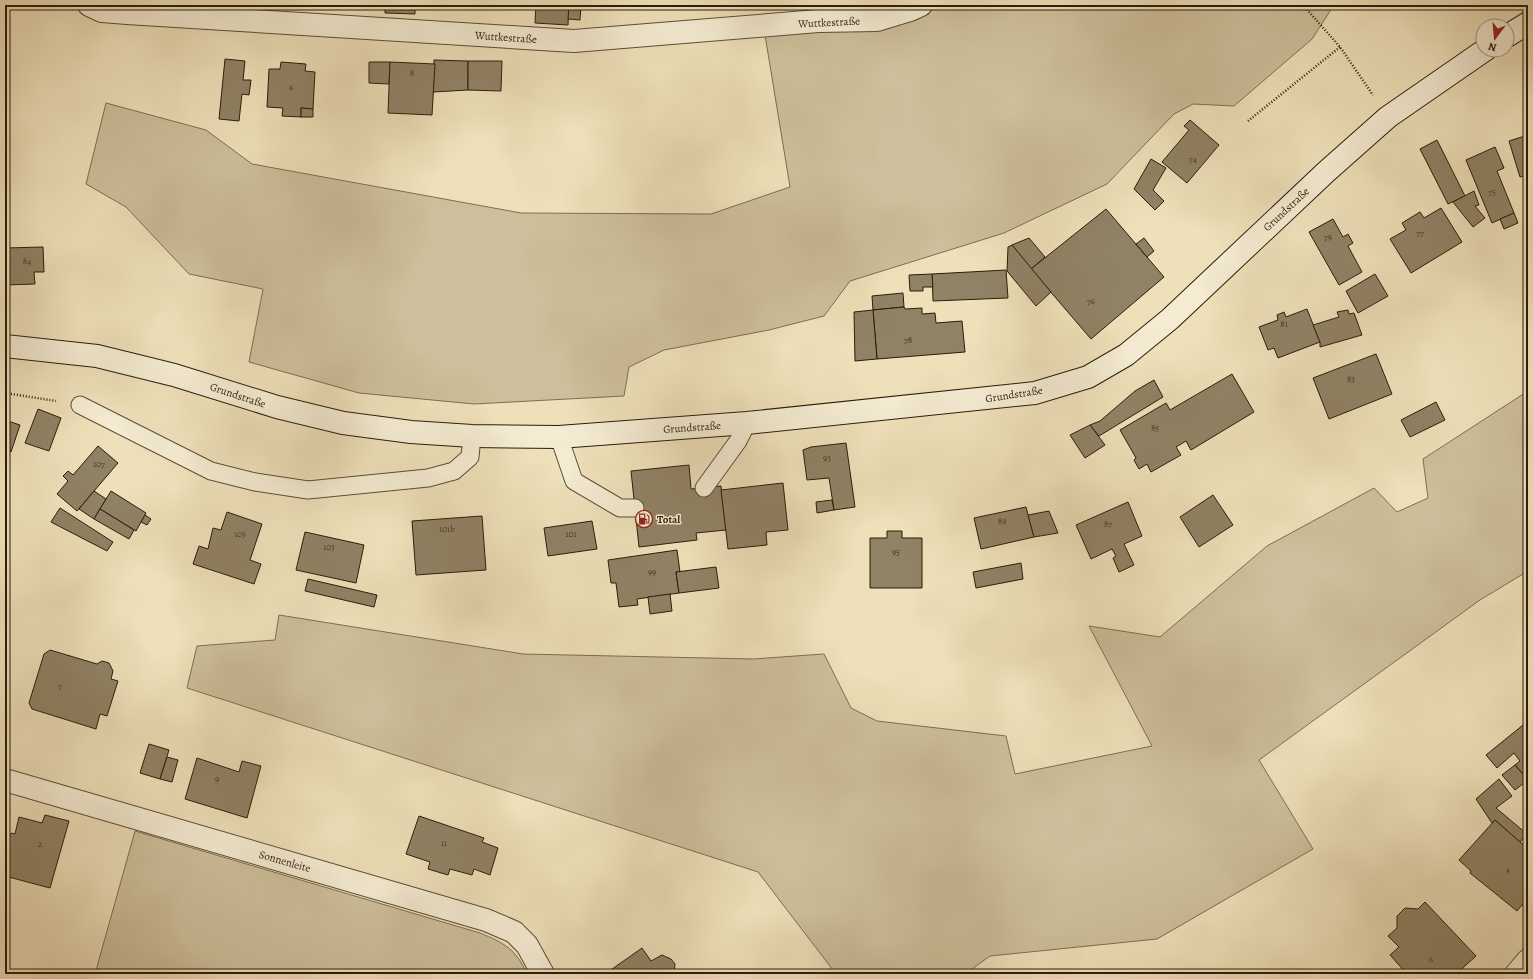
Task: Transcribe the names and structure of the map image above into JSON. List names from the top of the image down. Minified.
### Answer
{"streets":{"main road":["Wuttkestraße","Grundstraße","Sonnenleite"]},"places":{"fuel station":["Total"]},"house_numbers":["8","6","74","75","77","79","84","76","81","78","83","85","93","107","89","87","101b","105","101","103","95","99","7","9","11","2","4","6"],"north":"bottom"}
